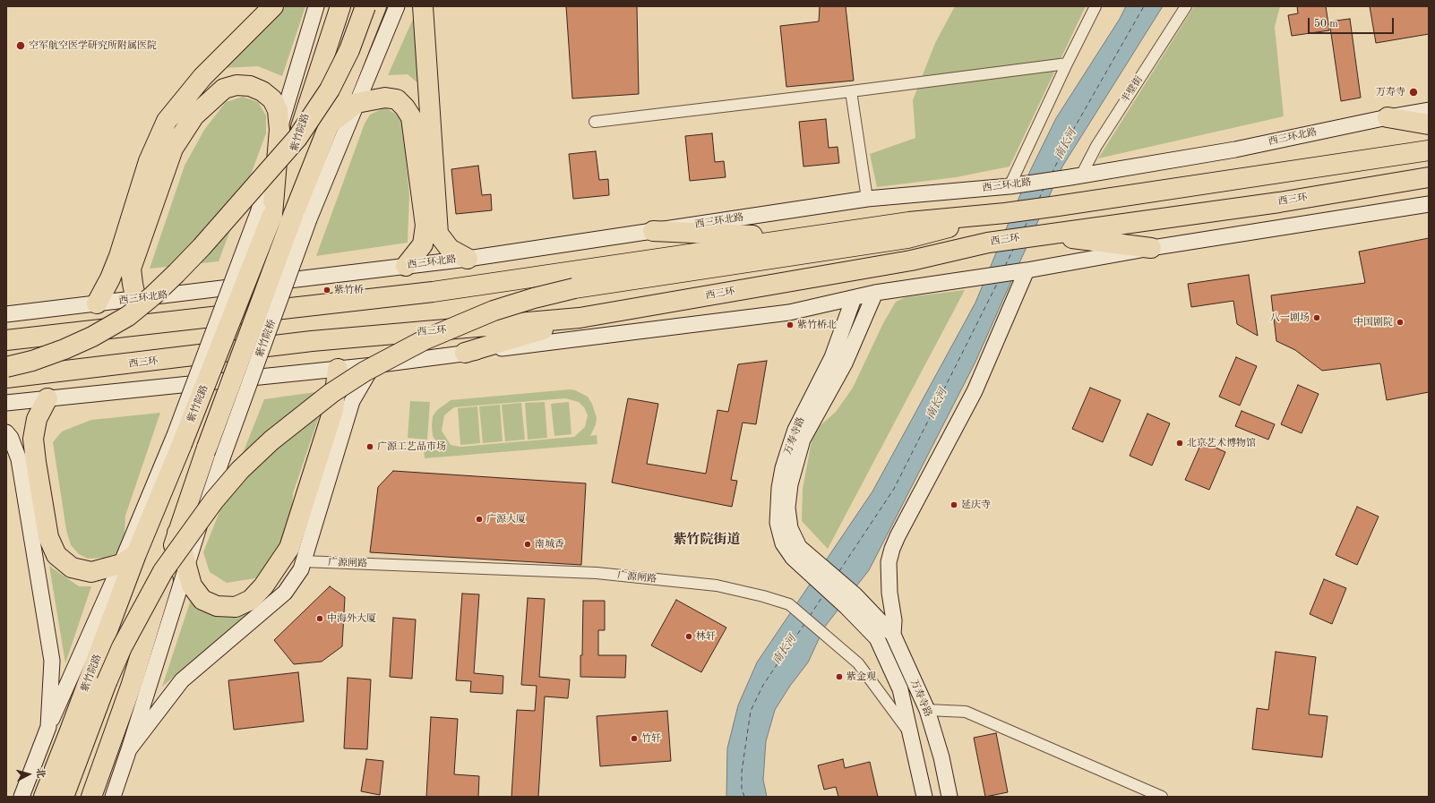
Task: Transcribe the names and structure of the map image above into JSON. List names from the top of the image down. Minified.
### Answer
{"streets":{"highway":["紫竹院路","西三环"],"street":["半壁街","西三环北路","万寿寺路","广源闸路"]},"crossings":[["半壁街","西三环北路"],["万寿寺路","广源闸路"]],"districts":["紫竹院街道"],"water":["南长河"],"places":["空军航空医学研究所附属医院","万寿寺","紫竹桥","八一剧场","中国剧院","紫竹桥北","北京艺术博物馆","广源工艺品市场","延庆寺","广源大厦","南城香","中海外大厦","林轩","紫金观","竹轩"],"scale_bar":"50 m","north":"right"}
